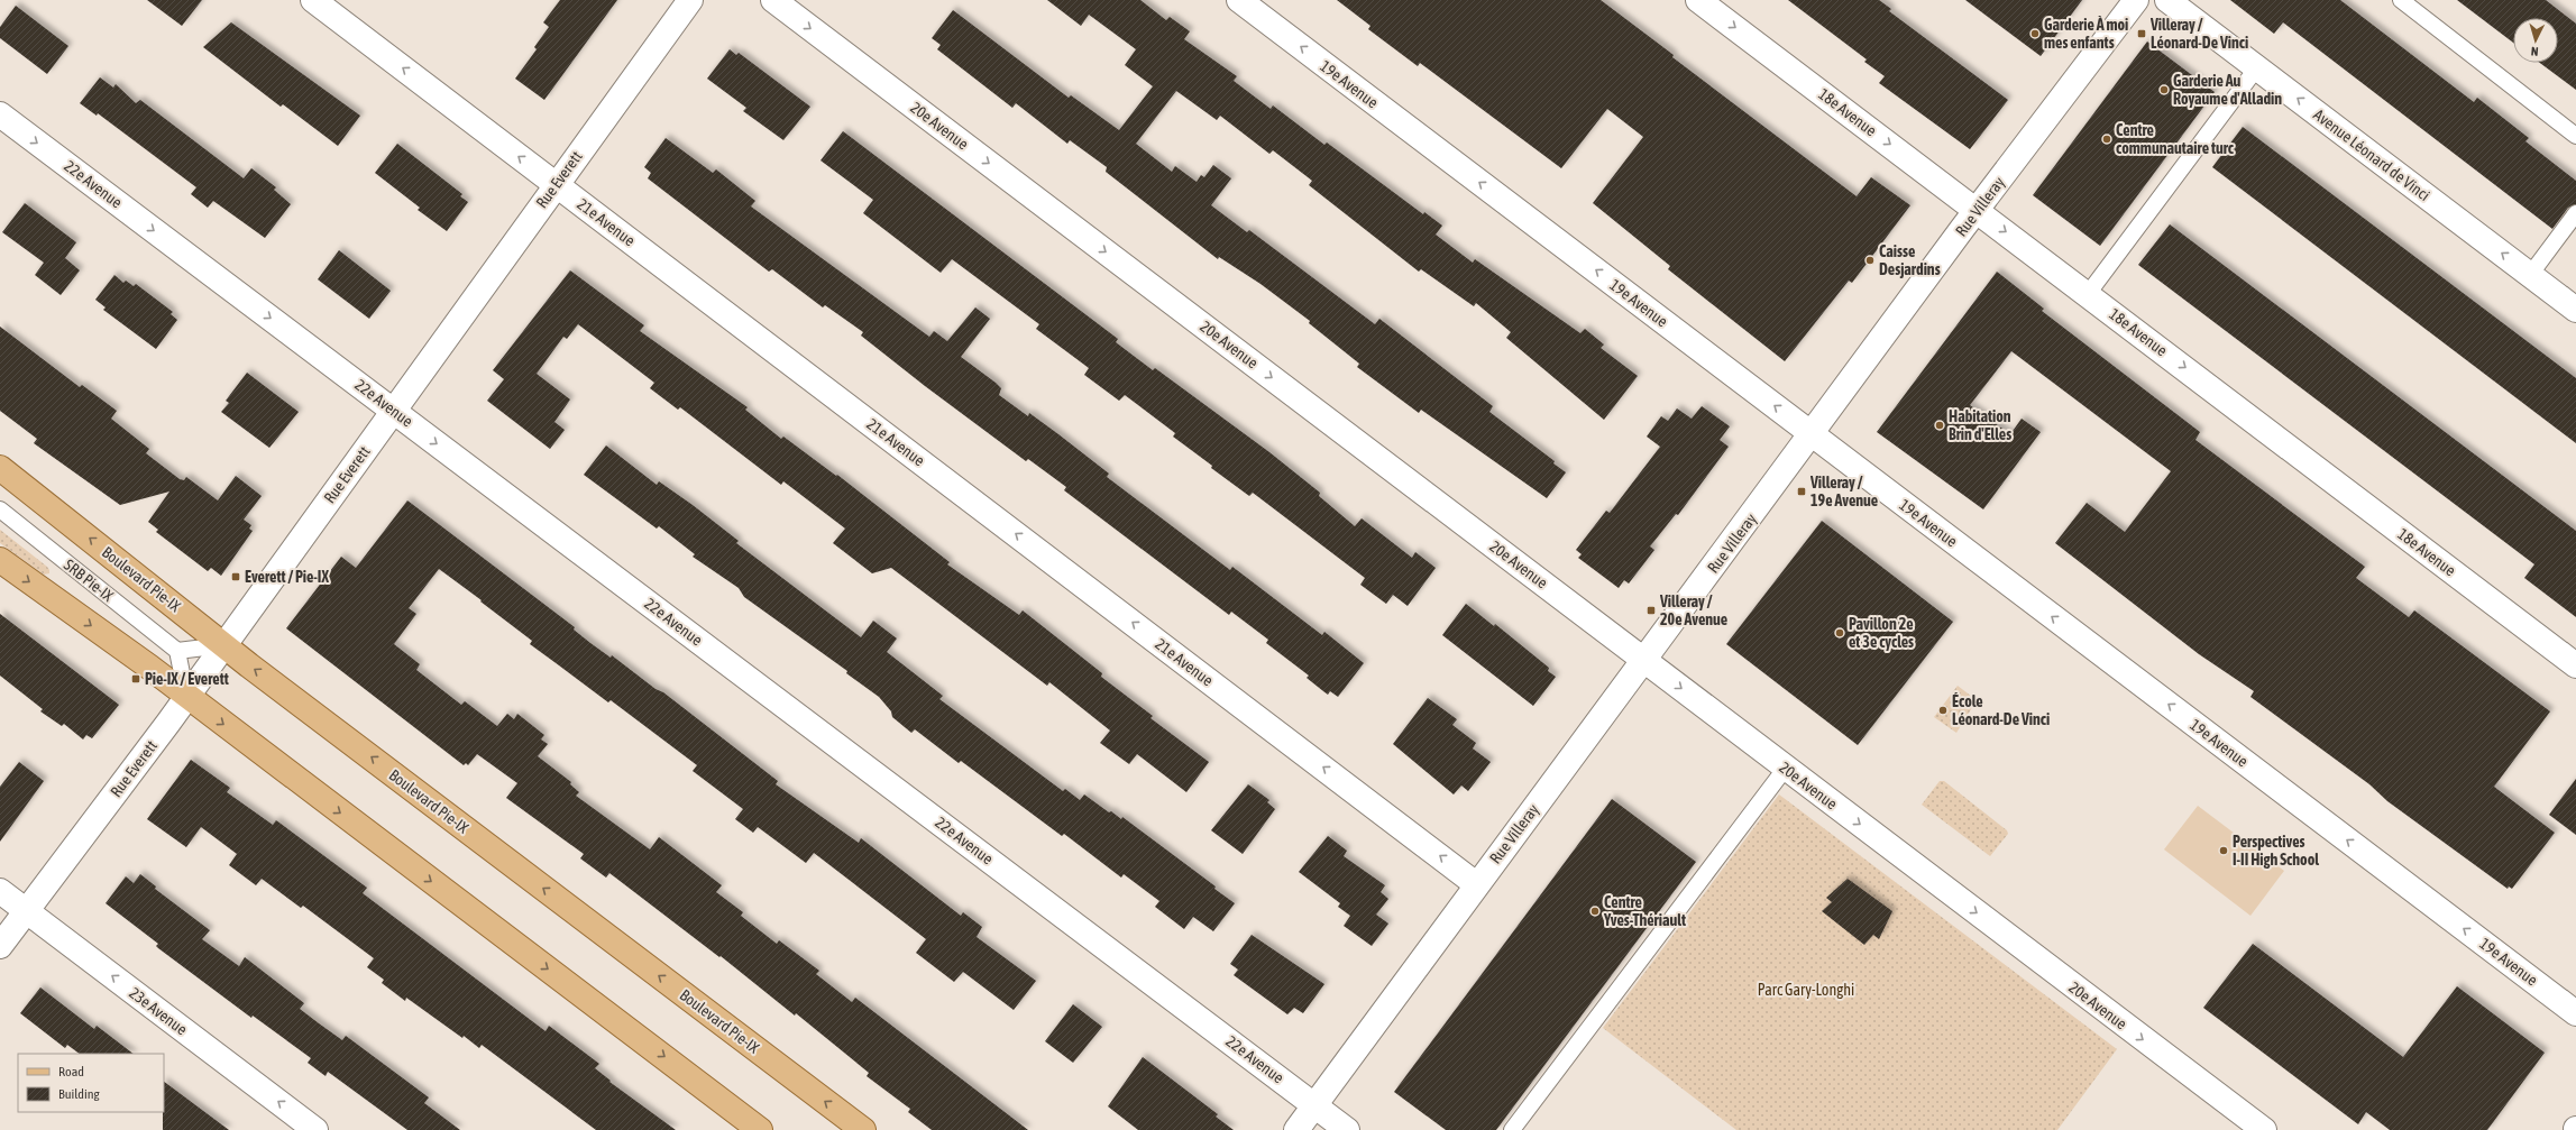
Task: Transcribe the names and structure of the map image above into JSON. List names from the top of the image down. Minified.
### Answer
{"streets":{"main road":["Boulevard Pie-IX"],"street":["19e Avenue","18e Avenue","20e Avenue","Avenue Léonard de Vinci","Rue Everett","22e Avenue","Rue Villeray","21e Avenue","23e Avenue"],"lane":["SRB Pie-IX"]},"crossings":[["19e Avenue","Rue Villeray"],["18e Avenue","Rue Villeray"],["20e Avenue","Rue Villeray"],["Rue Everett","22e Avenue"],["Rue Everett","21e Avenue"],["Rue Everett","Boulevard Pie-IX"],["Rue Everett","23e Avenue"],["22e Avenue","Rue Villeray"],["Rue Villeray","21e Avenue"]],"one_way":["19e Avenue","18e Avenue","20e Avenue","Avenue Léonard de Vinci","22e Avenue","21e Avenue","23e Avenue"],"parks":["Parc Gary-Longhi"],"places":{"other":["Garderie À moi mes enfants","Garderie Au Royaume d'Alladin","Centre communautaire turc","Caisse Desjardins","Habitation Brin d'Elles","Pavillon 2e et 3e cycles","École Léonard-De Vinci","Perspectives I-II High School","Centre Yves-Thériault"],"transit":["Villeray / Léonard-De Vinci","Villeray / 19e Avenue","Everett / Pie-IX","Villeray / 20e Avenue","Pie-IX / Everett"]},"legend":["Road","Building"],"north":"bottom"}
